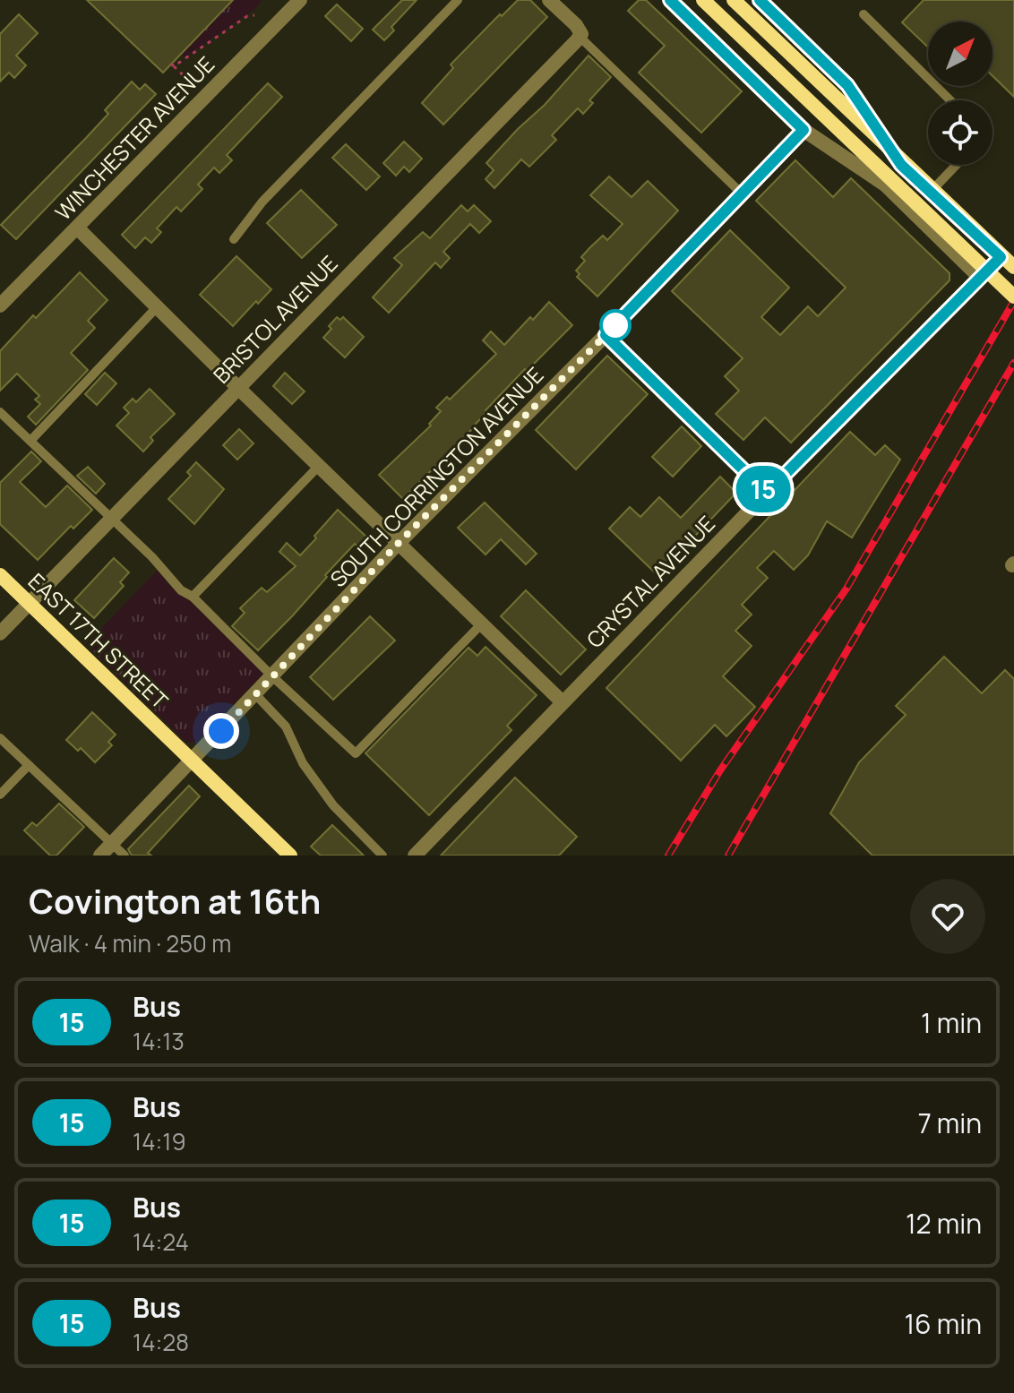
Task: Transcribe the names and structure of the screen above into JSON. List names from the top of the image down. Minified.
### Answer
{"streets":{"main road":["EAST 17TH STREET"],"street":["WINCHESTER AVENUE","BRISTOL AVENUE","SOUTH CORRINGTON AVENUE","CRYSTAL AVENUE"]},"crossings":[["BRISTOL AVENUE","EAST 17TH STREET"],["SOUTH CORRINGTON AVENUE","EAST 17TH STREET"]],"lines":["bus line 15"],"north":"top right","page":{"on_map":"15","heading":["Covington at 16th","Walk · 4 min · 250 m"],"list":[{"mark":"15","name":"Bus","note":"14:13","value":"1 min"},{"mark":"15","name":"Bus","note":"14:19","value":"7 min"},{"mark":"15","name":"Bus","note":"14:24","value":"12 min"},{"mark":"15","name":"Bus","note":"14:28","value":"16 min"}]}}
